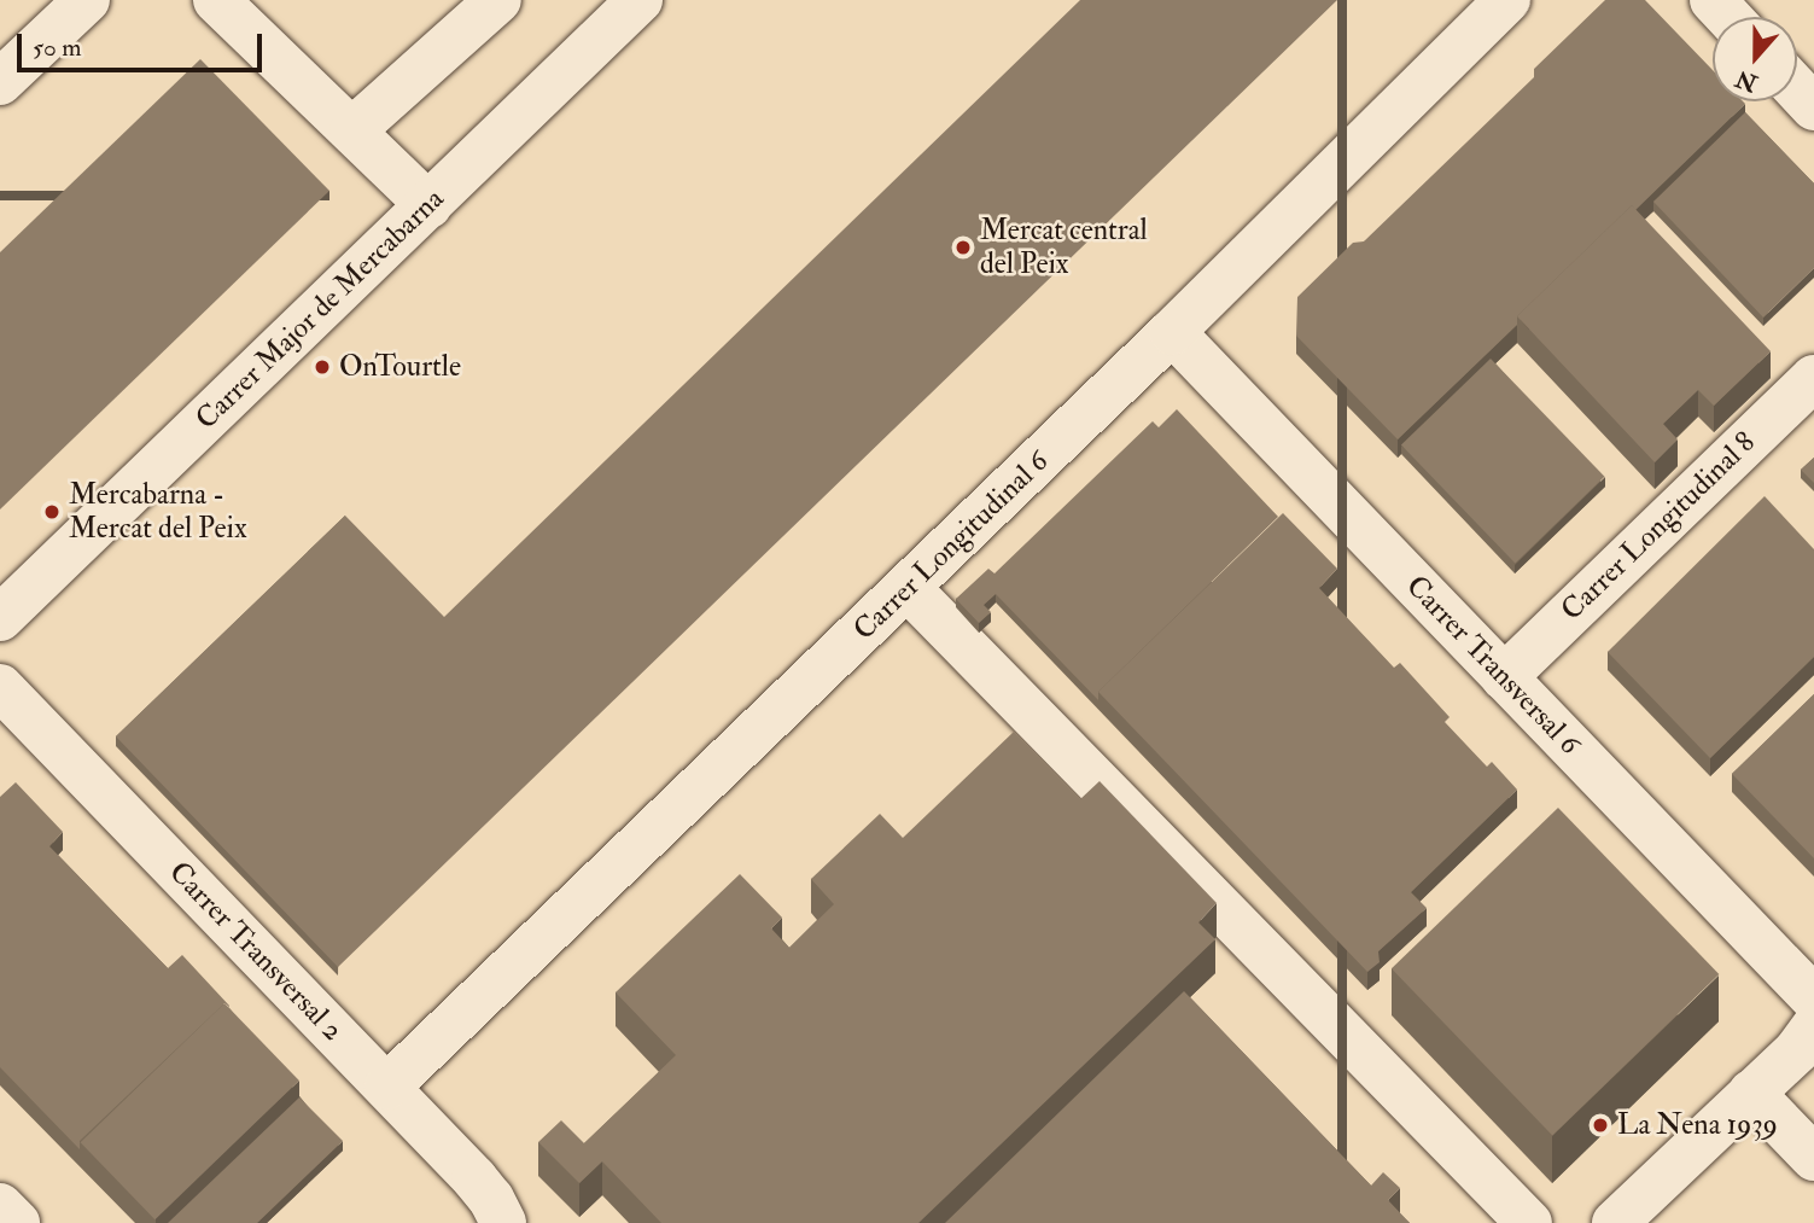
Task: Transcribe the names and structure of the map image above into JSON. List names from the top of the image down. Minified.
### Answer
{"streets":{"street":["Carrer Major de Mercabarna","Carrer Longitudinal 8","Carrer Longitudinal 6","Carrer Transversal 6","Carrer Transversal 2"]},"crossings":[["Carrer Longitudinal 8","Carrer Transversal 6"],["Carrer Longitudinal 6","Carrer Transversal 6"],["Carrer Longitudinal 6","Carrer Transversal 2"]],"places":["Mercat central del Peix","OnTourtle","Mercabarna - Mercat del Peix","La Nena 1939"],"scale_bar":"50 m","north":"bottom"}
